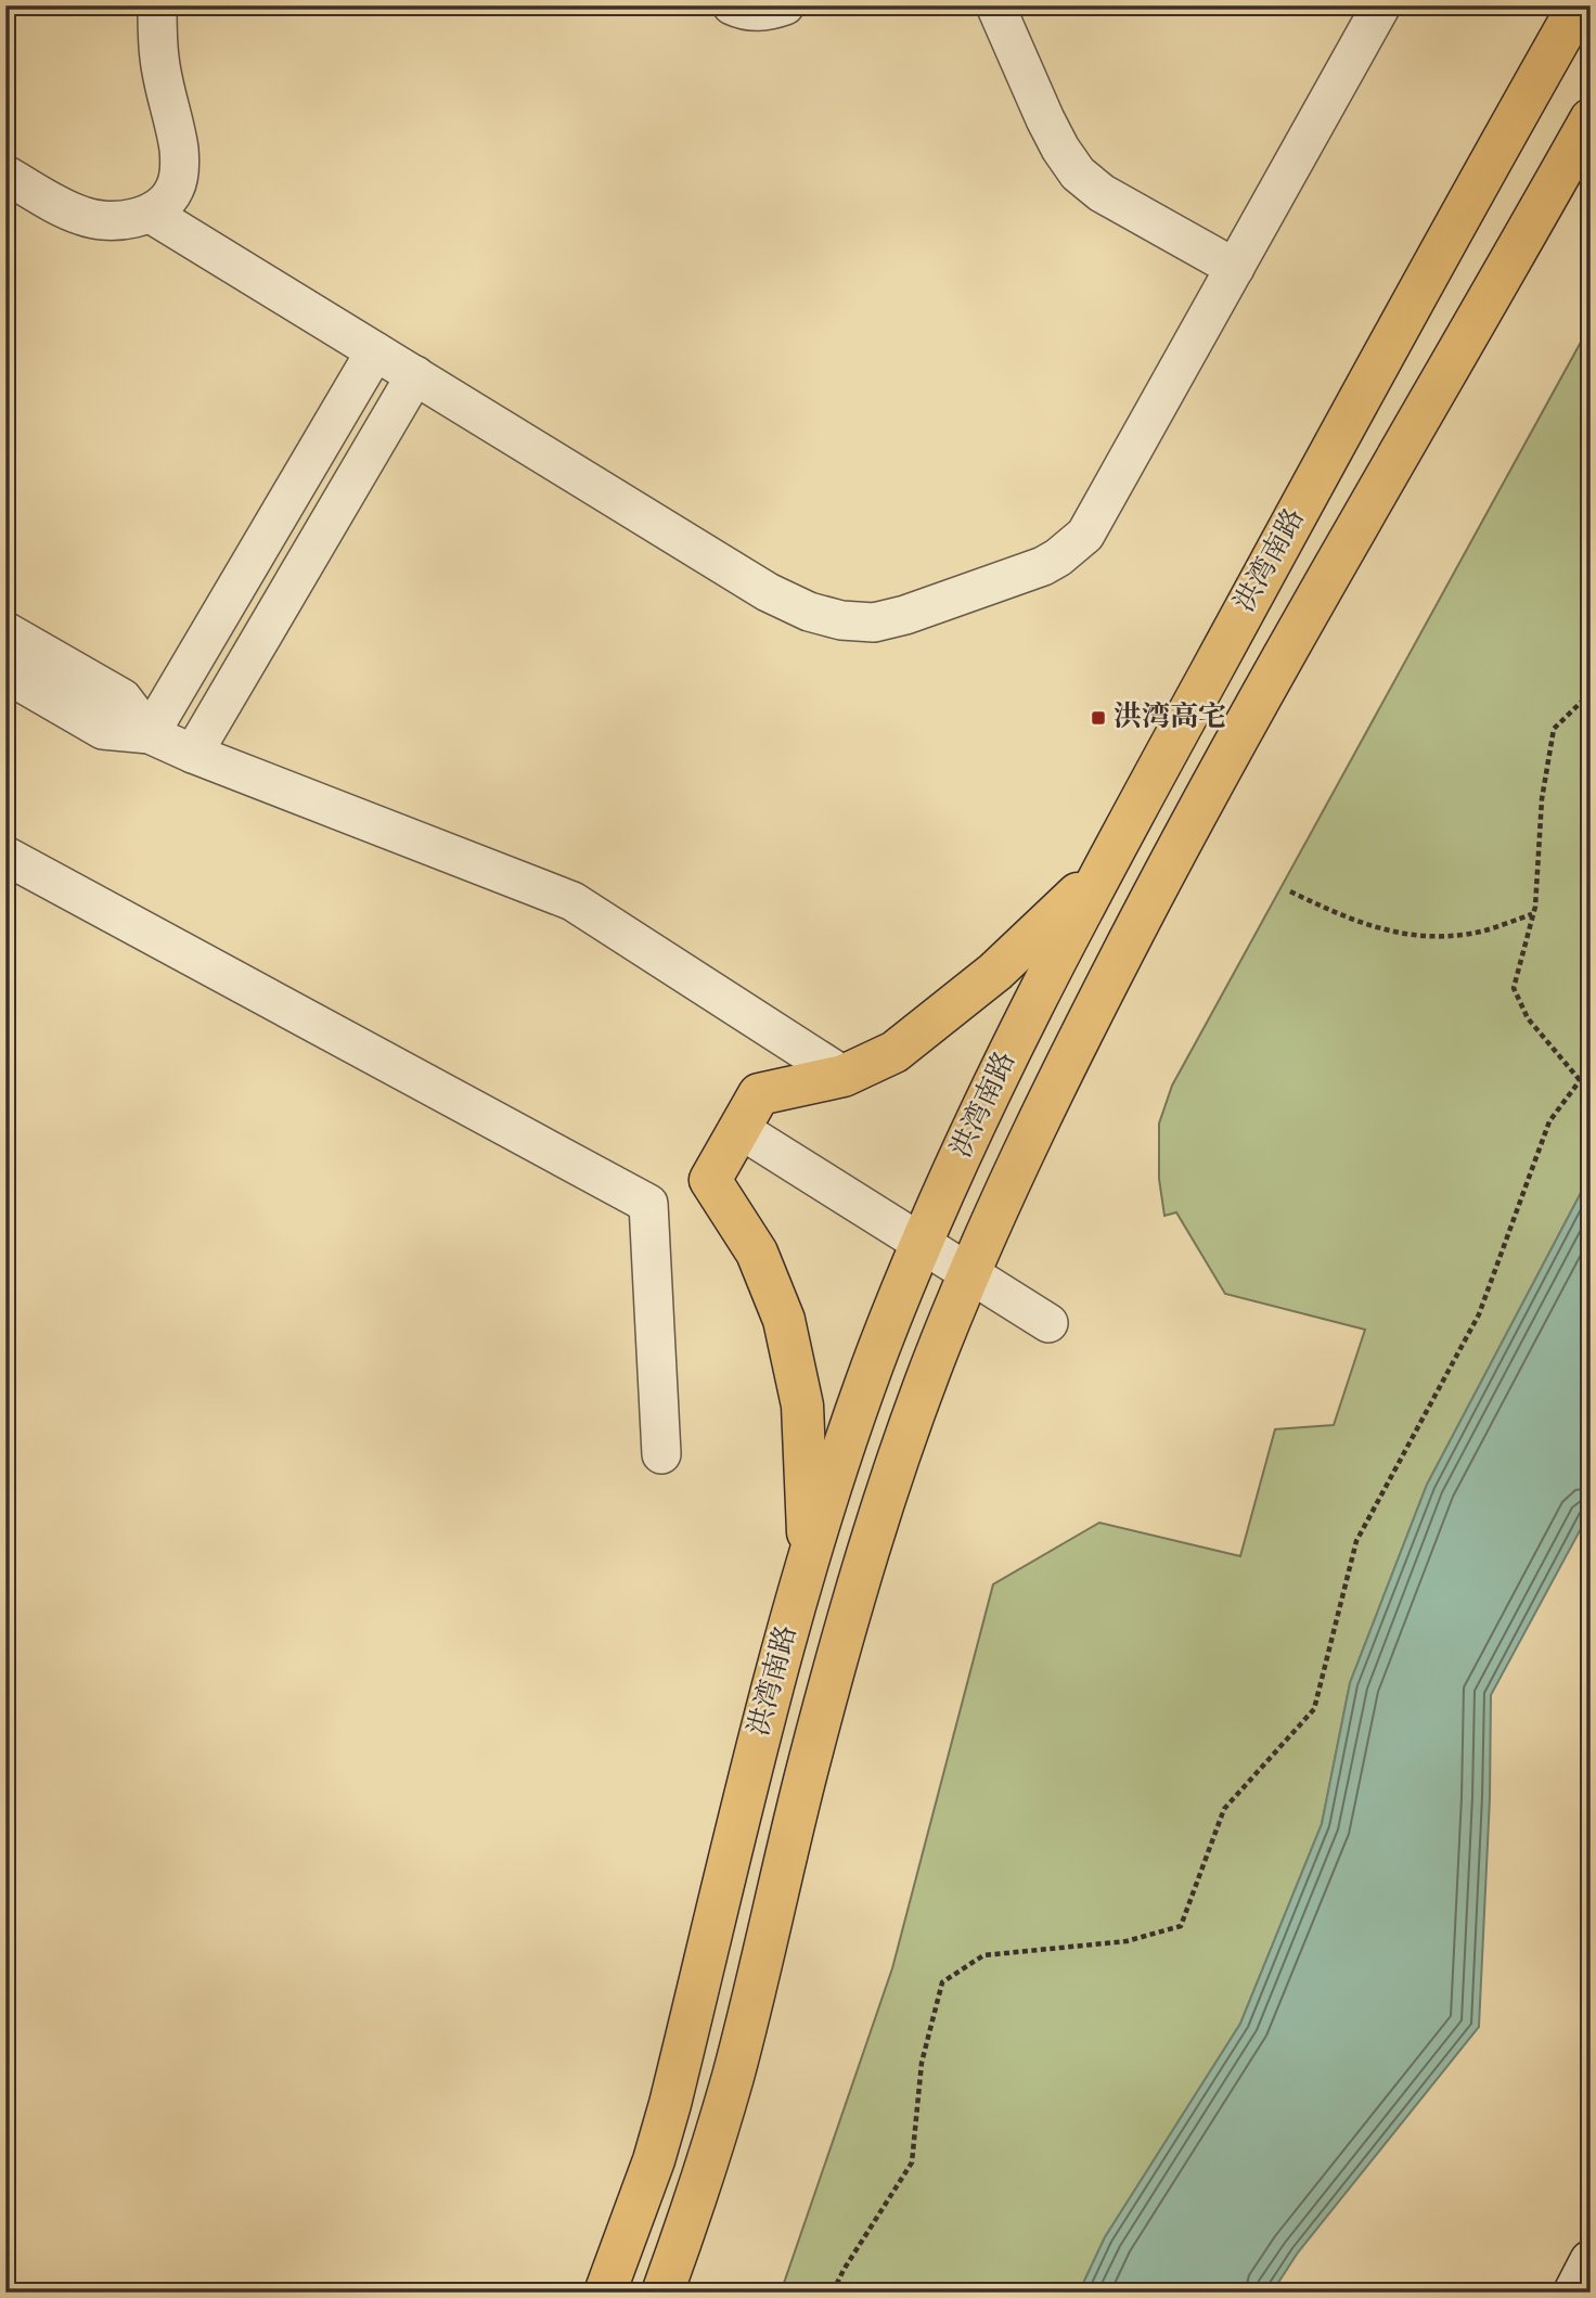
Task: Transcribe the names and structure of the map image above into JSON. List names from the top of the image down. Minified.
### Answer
{"streets":{"main road":["洪湾南路"]},"places":{"transit":["洪湾高宅"]}}
